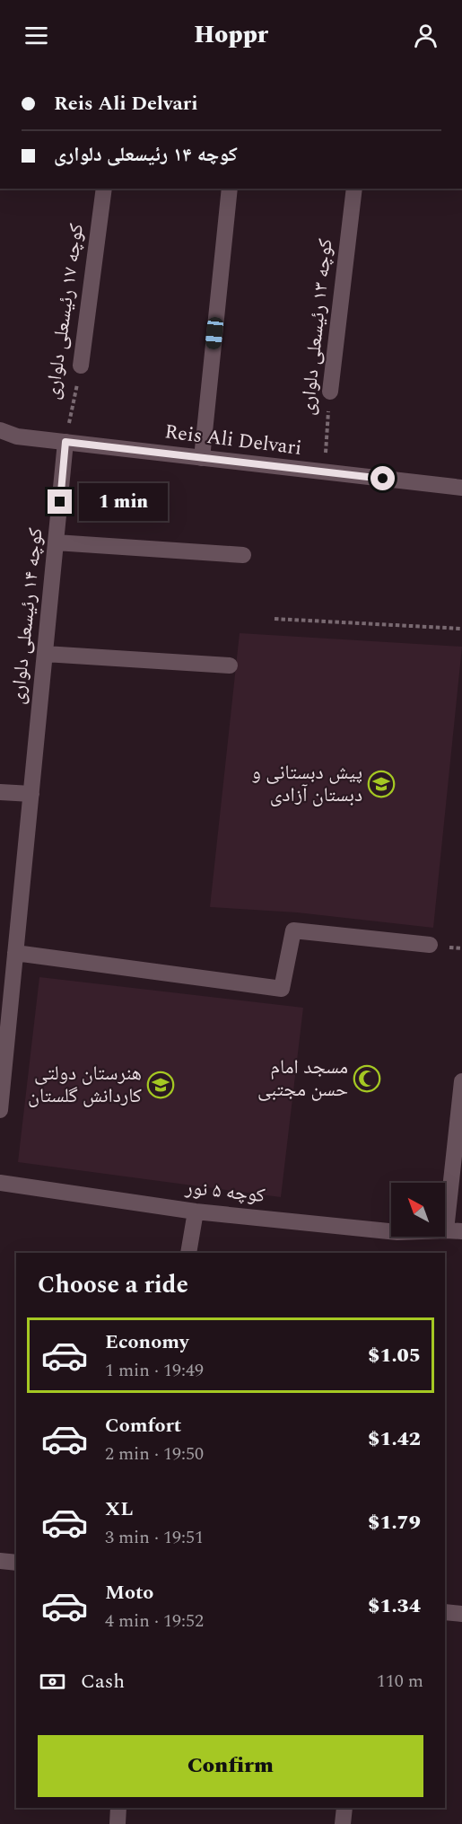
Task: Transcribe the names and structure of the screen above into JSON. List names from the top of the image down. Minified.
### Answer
{"streets":{"street":["کوچه ۱۷ رئیسعلی دلواری","کوچه ۱۳ رئیسعلی دلواری","Reis Ali Delvari","کوچه ۱۴ رئیسعلی دلواری","کوچه ۵ نور"]},"crossings":[["کوچه ۱۷ رئیسعلی دلواری","Reis Ali Delvari"],["کوچه ۱۷ رئیسعلی دلواری","کوچه ۱۴ رئیسعلی دلواری"],["کوچه ۱۳ رئیسعلی دلواری","Reis Ali Delvari"],["Reis Ali Delvari","کوچه ۱۴ رئیسعلی دلواری"]],"places":{"school or university":["پیش دبستانی و دبستان آزادی","هنرستان دولتی کاردانش گلستان"],"mosque":["مسجد امام حسن مجتبی"]},"north":"top left","page":{"header":"Hoppr","banner":["Reis Ali Delvari","کوچه ۱۴ رئیسعلی دلواری"],"bubble":"1 min","heading":"Choose a ride","list":[{"name":"Economy","note":"1 min · 19:49","value":"$1.05"},{"name":"Comfort","note":"2 min · 19:50","value":"$1.42"},{"name":"XL","note":"3 min · 19:51","value":"$1.79"},{"name":"Moto","note":"4 min · 19:52","value":"$1.34"}],"pay":["Cash","110 m"],"buttons":"Confirm"}}
